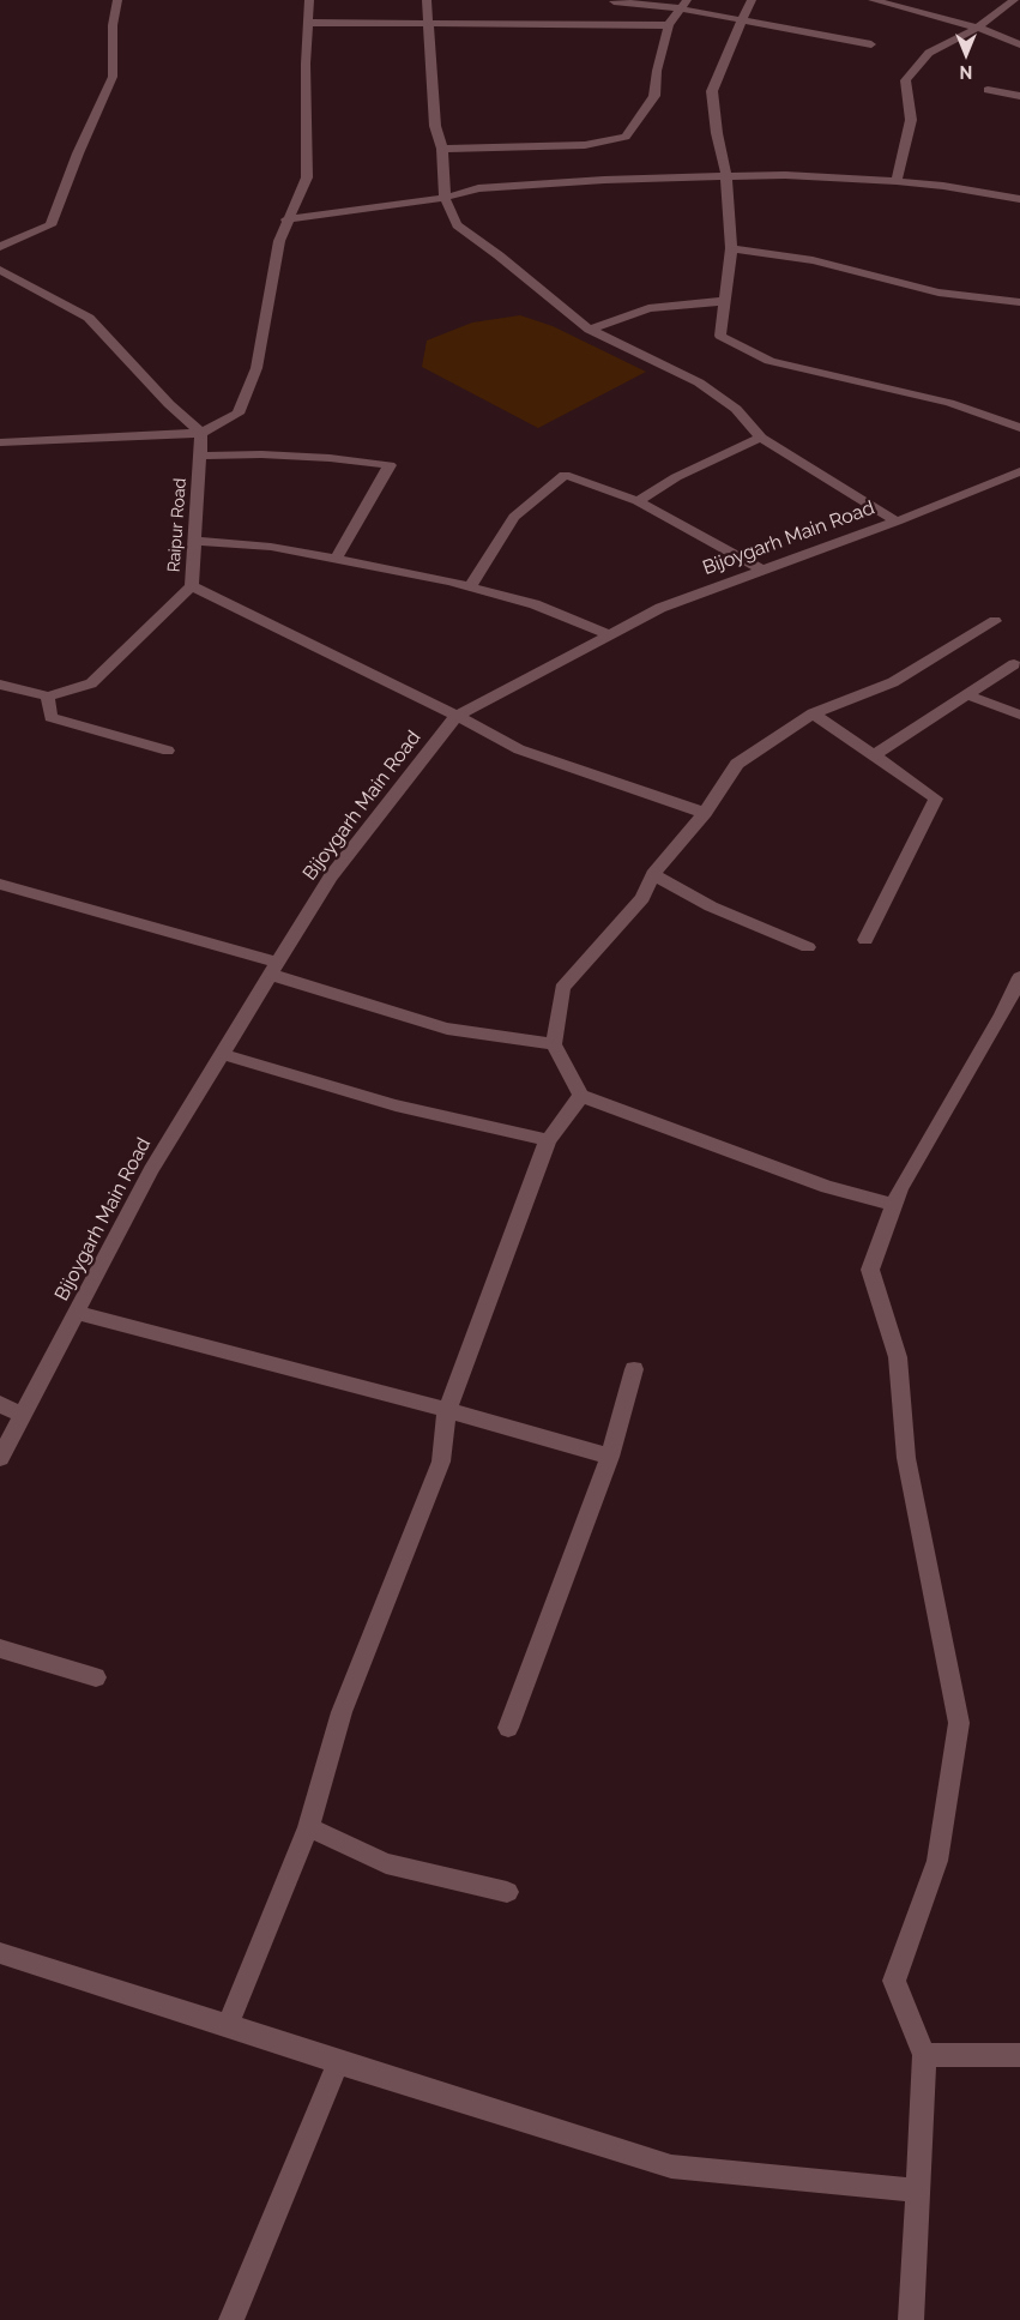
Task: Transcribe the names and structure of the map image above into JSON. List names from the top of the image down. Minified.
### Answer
{"streets":{"street":["Raipur Road","Bijoygarh Main Road"]},"crossings":[["Raipur Road","Bijoygarh Main Road"]],"north":"bottom"}
